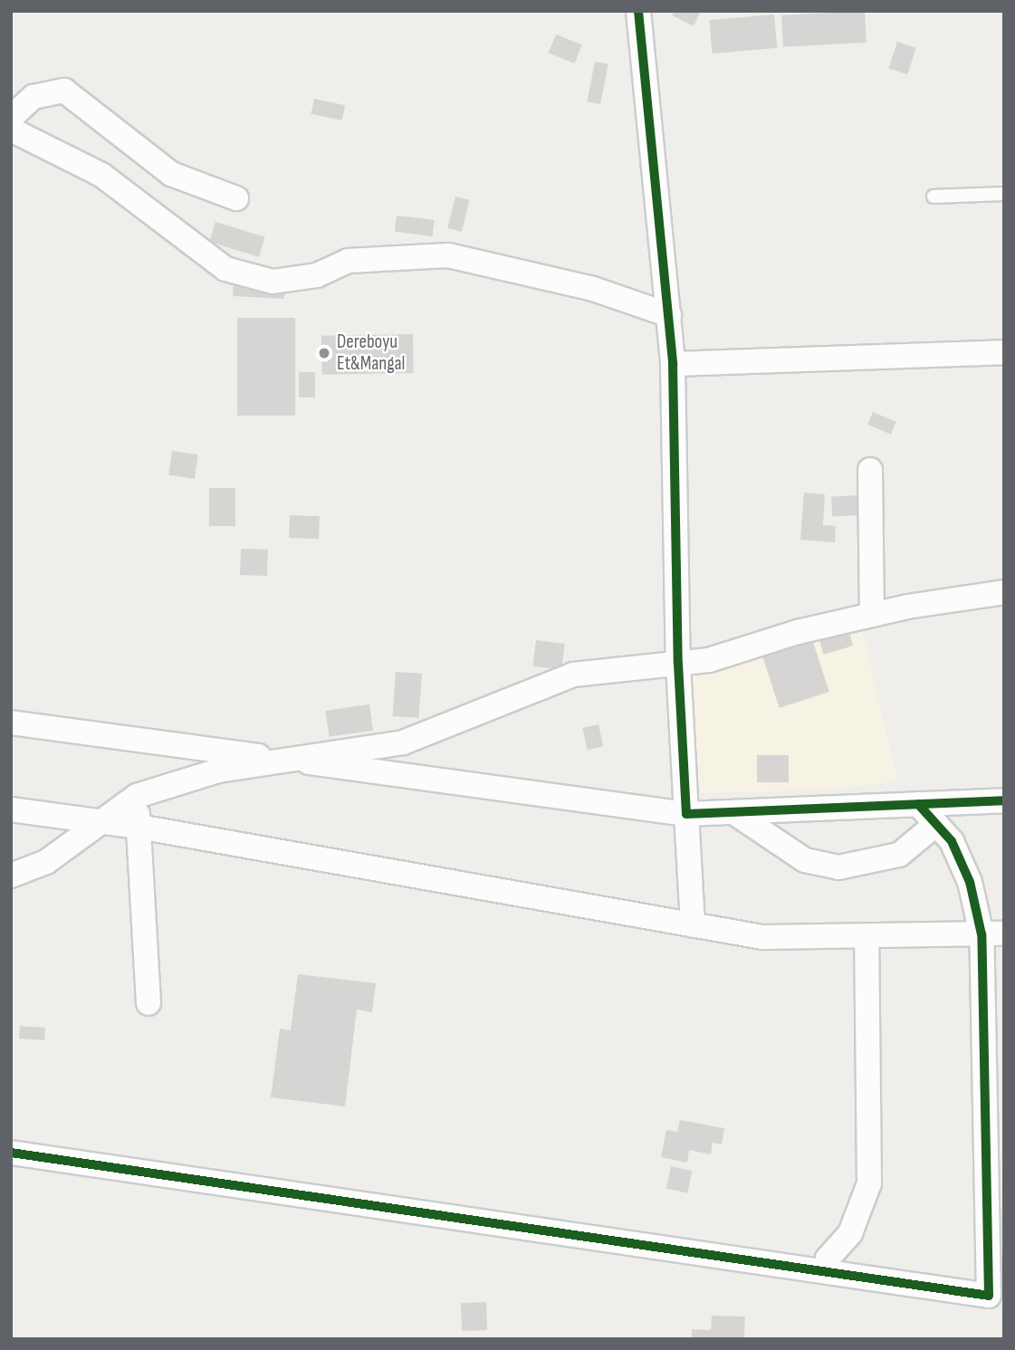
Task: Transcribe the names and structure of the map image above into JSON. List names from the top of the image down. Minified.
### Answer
{"places":["Dereboyu Et&Mangal"]}
